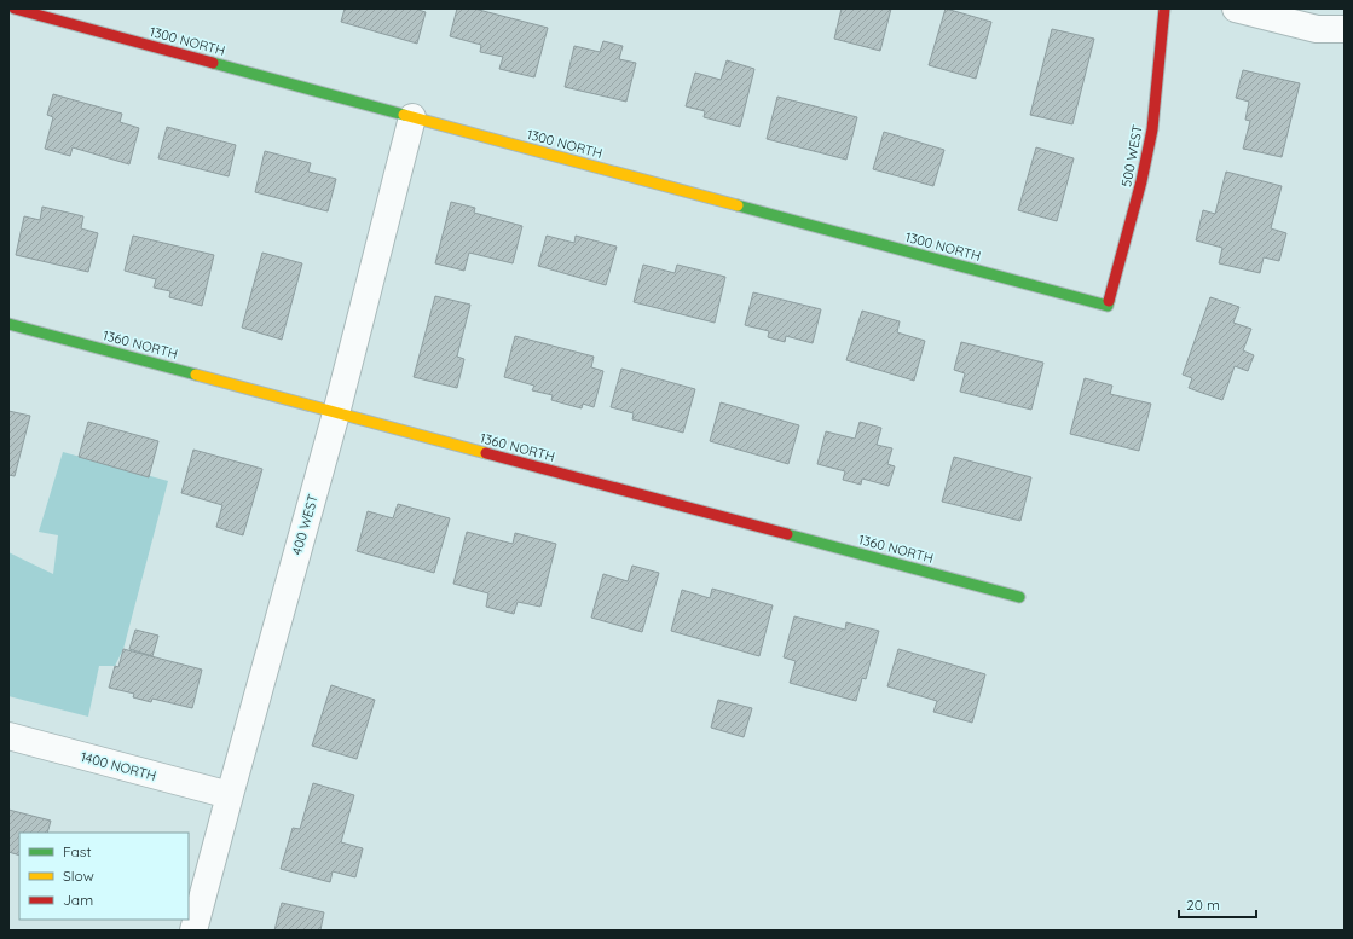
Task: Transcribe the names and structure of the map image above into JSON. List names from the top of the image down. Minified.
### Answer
{"streets":{"street":["1300 NORTH","500 WEST","1360 NORTH","400 WEST","1400 NORTH"]},"crossings":[["1300 NORTH","500 WEST"],["1300 NORTH","400 WEST"],["1360 NORTH","400 WEST"],["400 WEST","1400 NORTH"]],"legend":["Fast","Slow","Jam"],"scale_bar":"20 m"}
